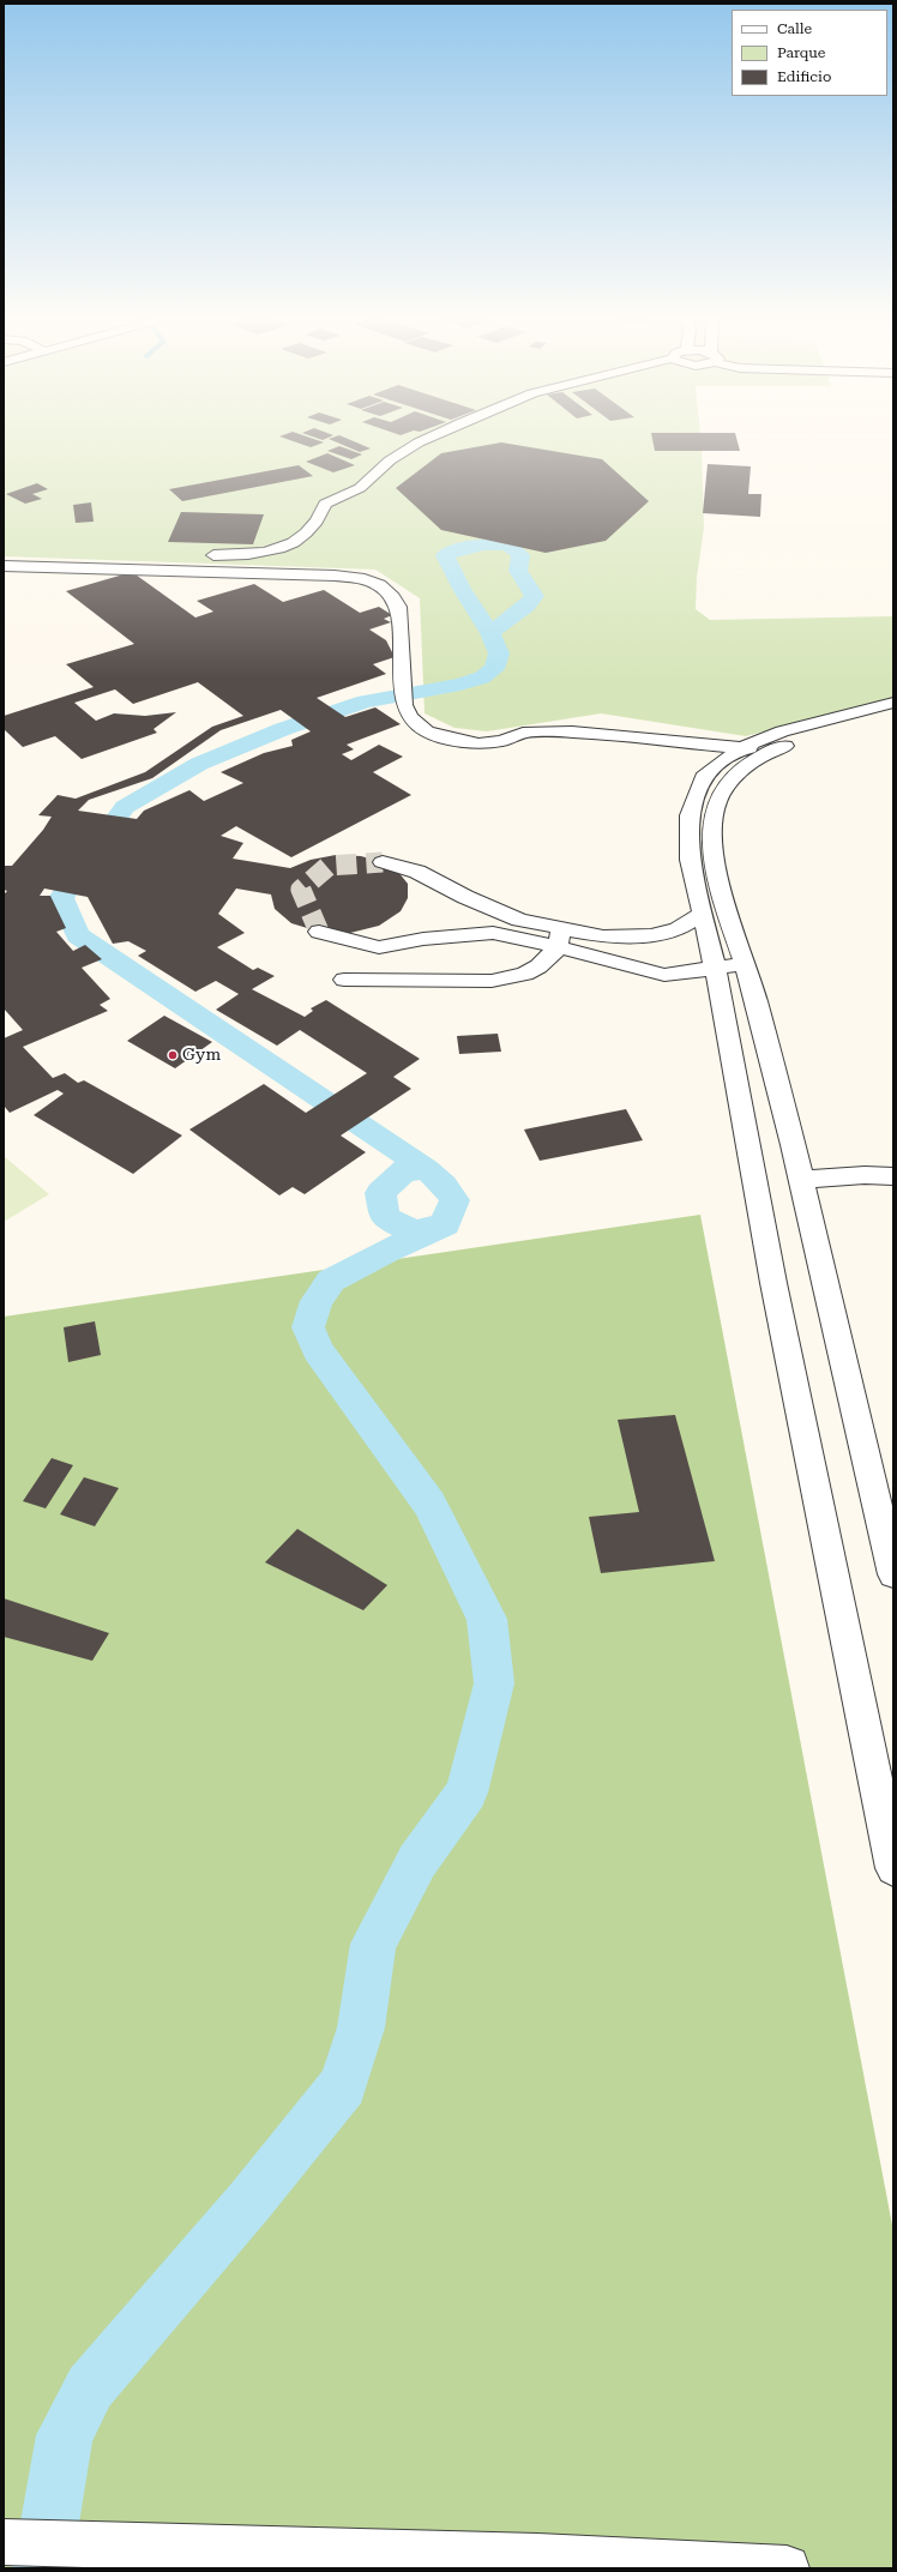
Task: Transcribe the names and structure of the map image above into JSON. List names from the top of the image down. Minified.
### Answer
{"places":["Gym"],"legend":["Calle","Parque","Edificio"]}
